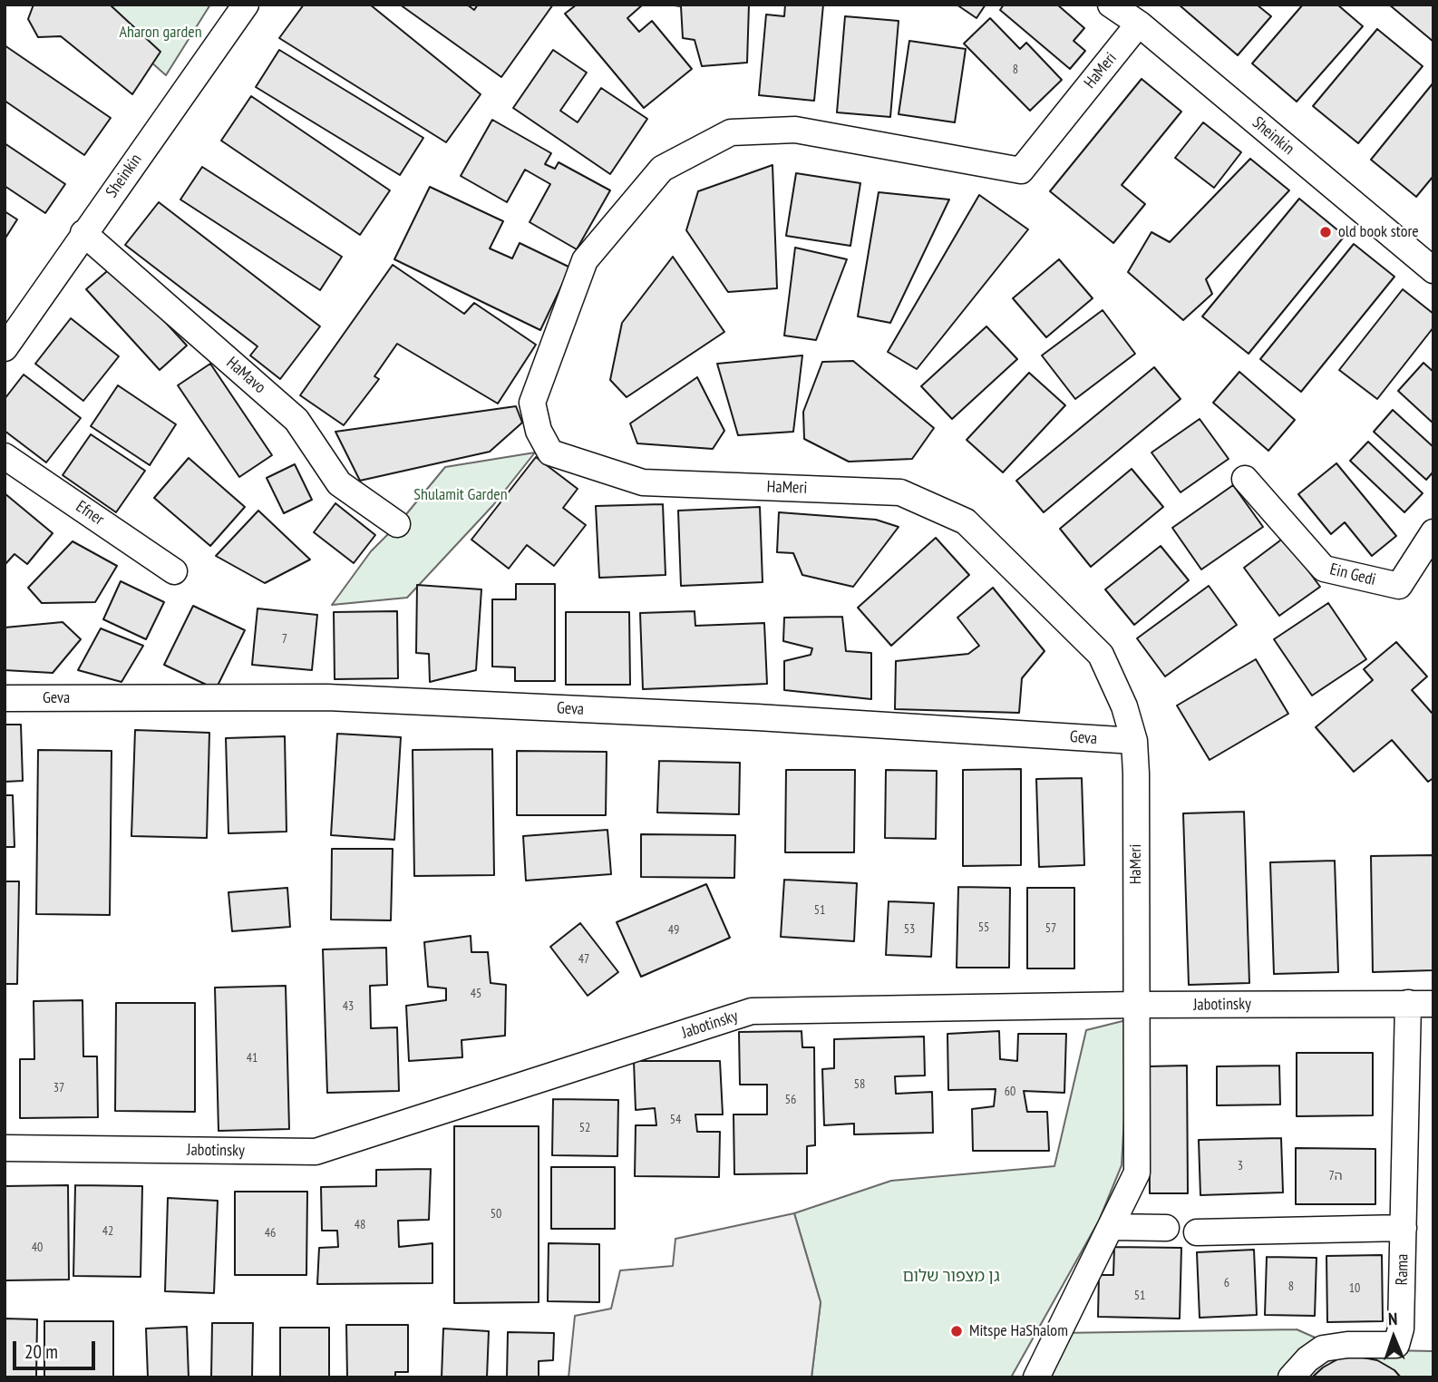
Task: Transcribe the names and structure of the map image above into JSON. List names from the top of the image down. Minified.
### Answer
{"streets":{"street":["HaMeri","Sheinkin","HaMavo","Efner","Ein Gedi","Geva","Jabotinsky","Rama"]},"crossings":[["HaMeri","Sheinkin"],["HaMeri","Geva"],["HaMeri","Jabotinsky"],["Sheinkin","HaMavo"],["Jabotinsky","Rama"]],"parks":["Aharon garden","Shulamit Garden","גן מצפור שלום"],"places":["old book store","Mitspe HaShalom"],"house_numbers":["8","7","51","55","57","53","49","47","45","43","41","58","37","60","56","54","52","3","7ה","50","48","42","46","40","6","8","10","51"],"scale_bar":"20 m","north":"top"}
